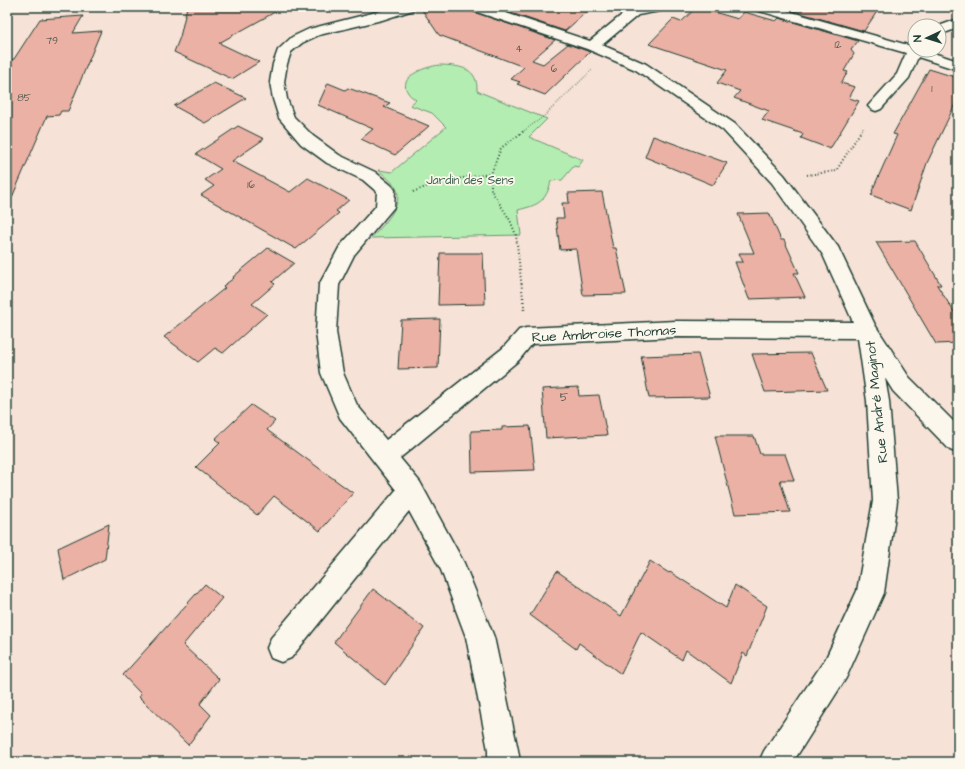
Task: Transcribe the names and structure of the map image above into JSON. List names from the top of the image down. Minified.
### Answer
{"streets":{"street":["Rue Ambroise Thomas","Rue André Maginot"]},"crossings":[["Rue Ambroise Thomas","Rue André Maginot"]],"parks":["Jardin des Sens"],"house_numbers":["79","12","4","6","1","85","16","5"],"north":"left"}
